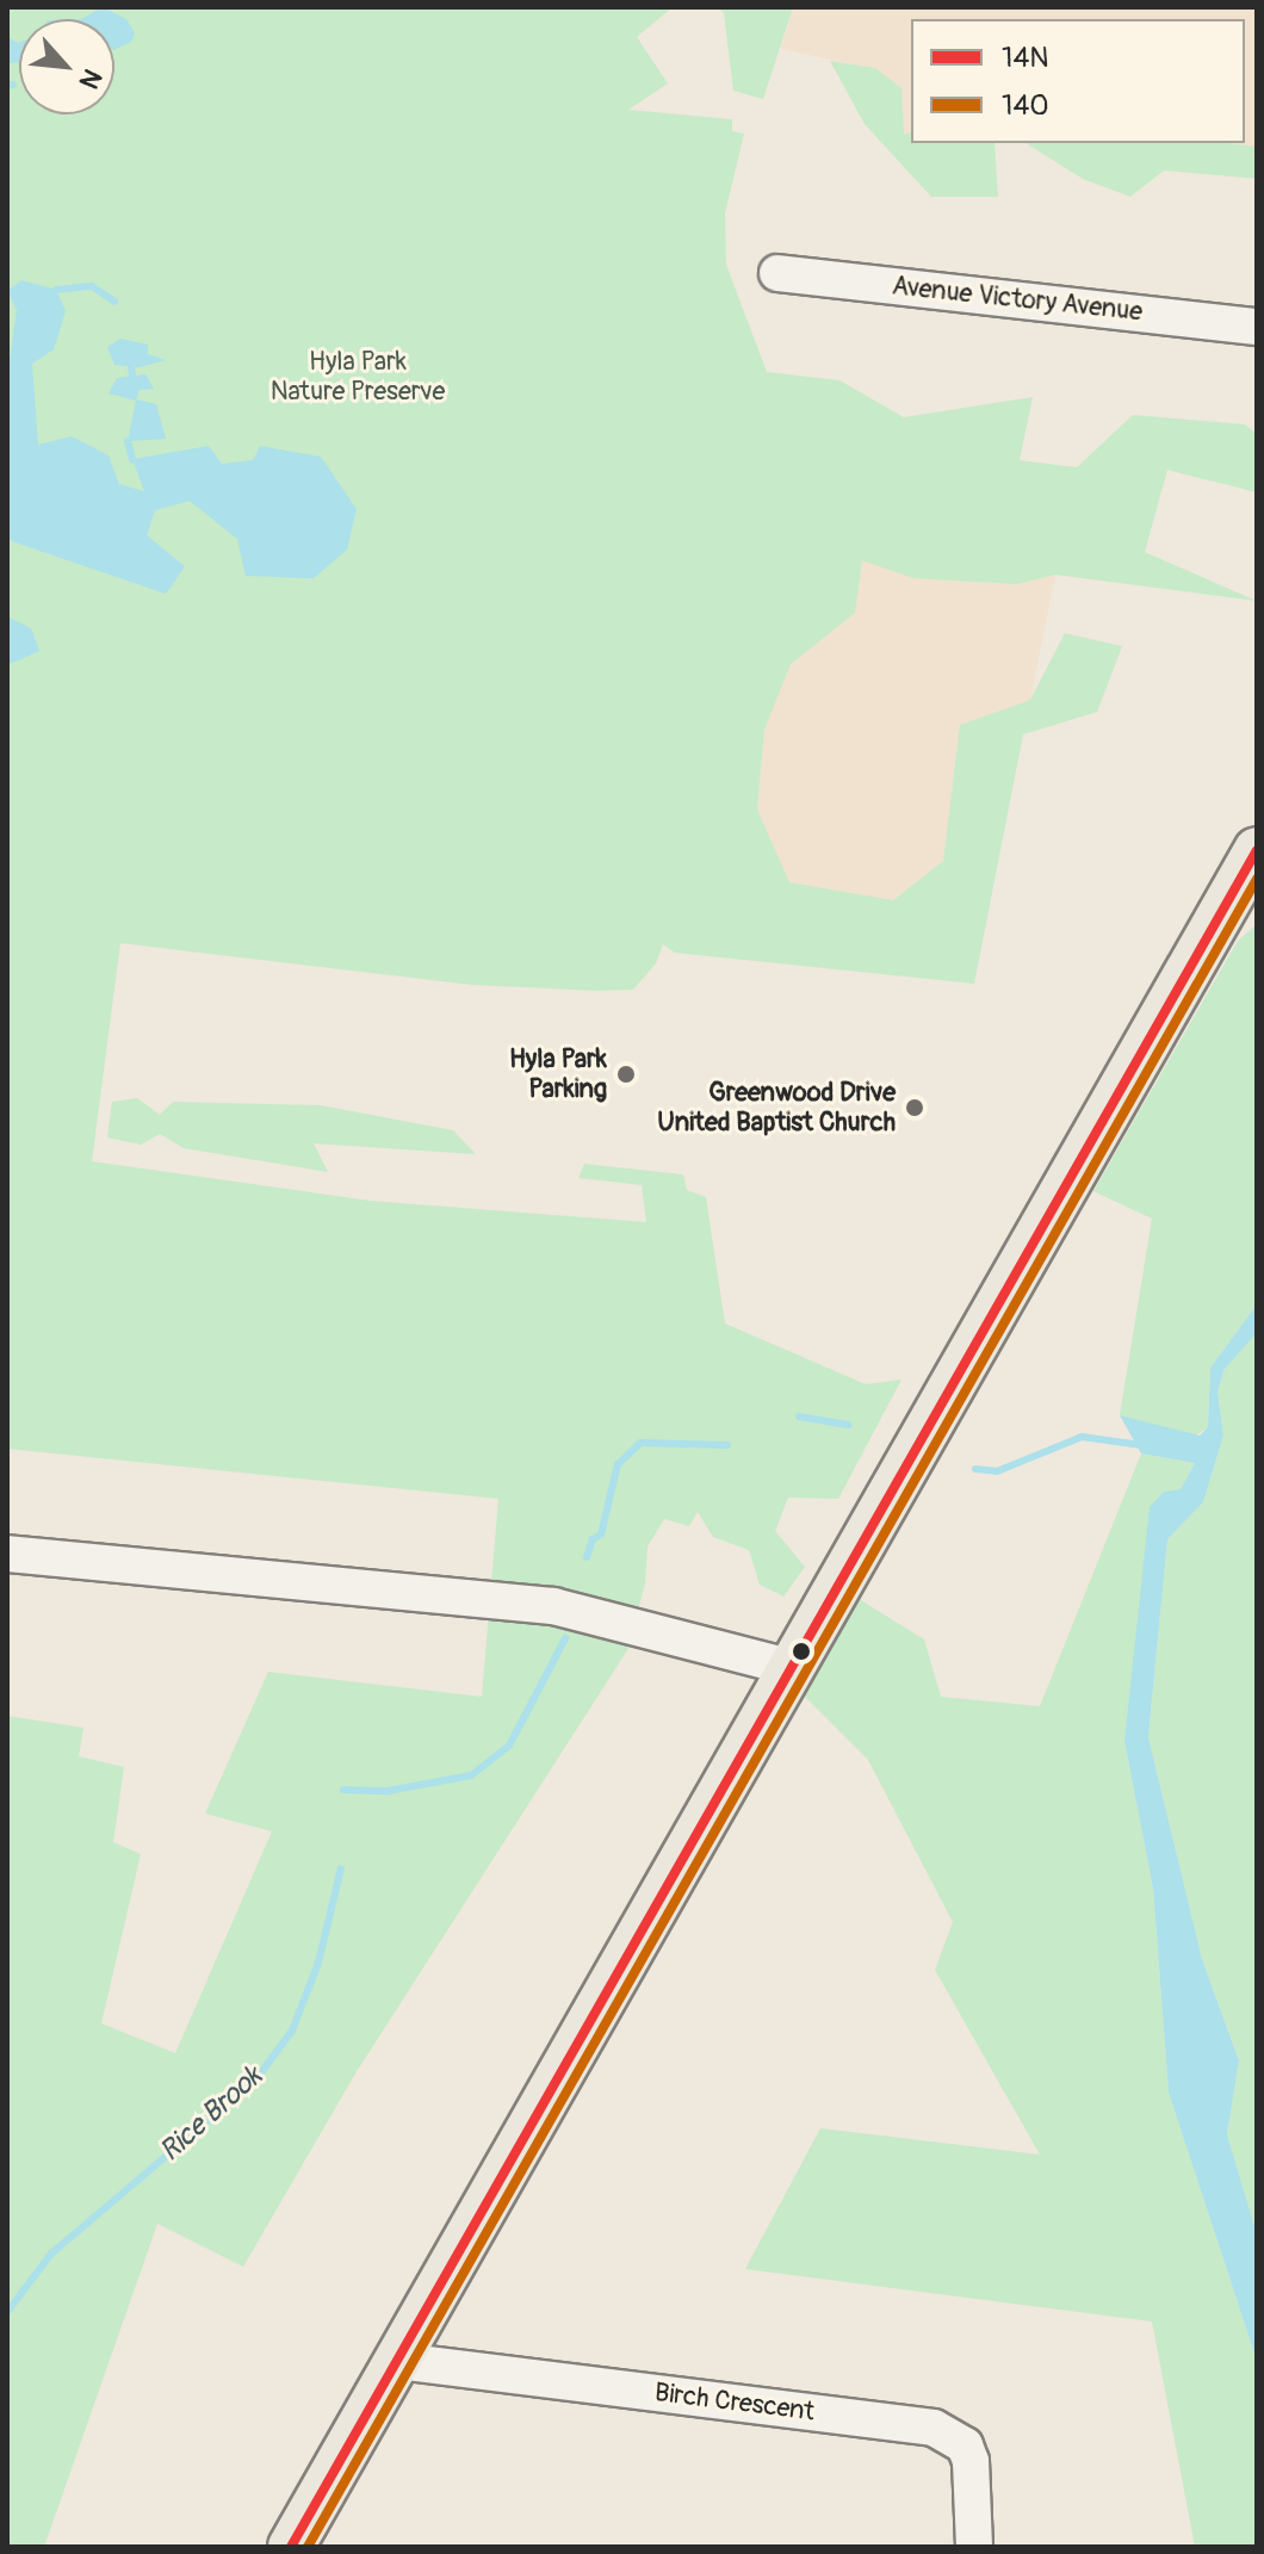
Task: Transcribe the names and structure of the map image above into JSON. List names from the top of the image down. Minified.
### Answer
{"streets":{"street":["Avenue Victory Avenue","Birch Crescent"]},"water":["Rice Brook"],"parks":["Hyla Park Nature Preserve"],"places":["Hyla Park Parking","Greenwood Drive United Baptist Church"],"lines":["transit line 14N","transit line 140"],"legend":["14N","140"],"north":"bottom right"}
